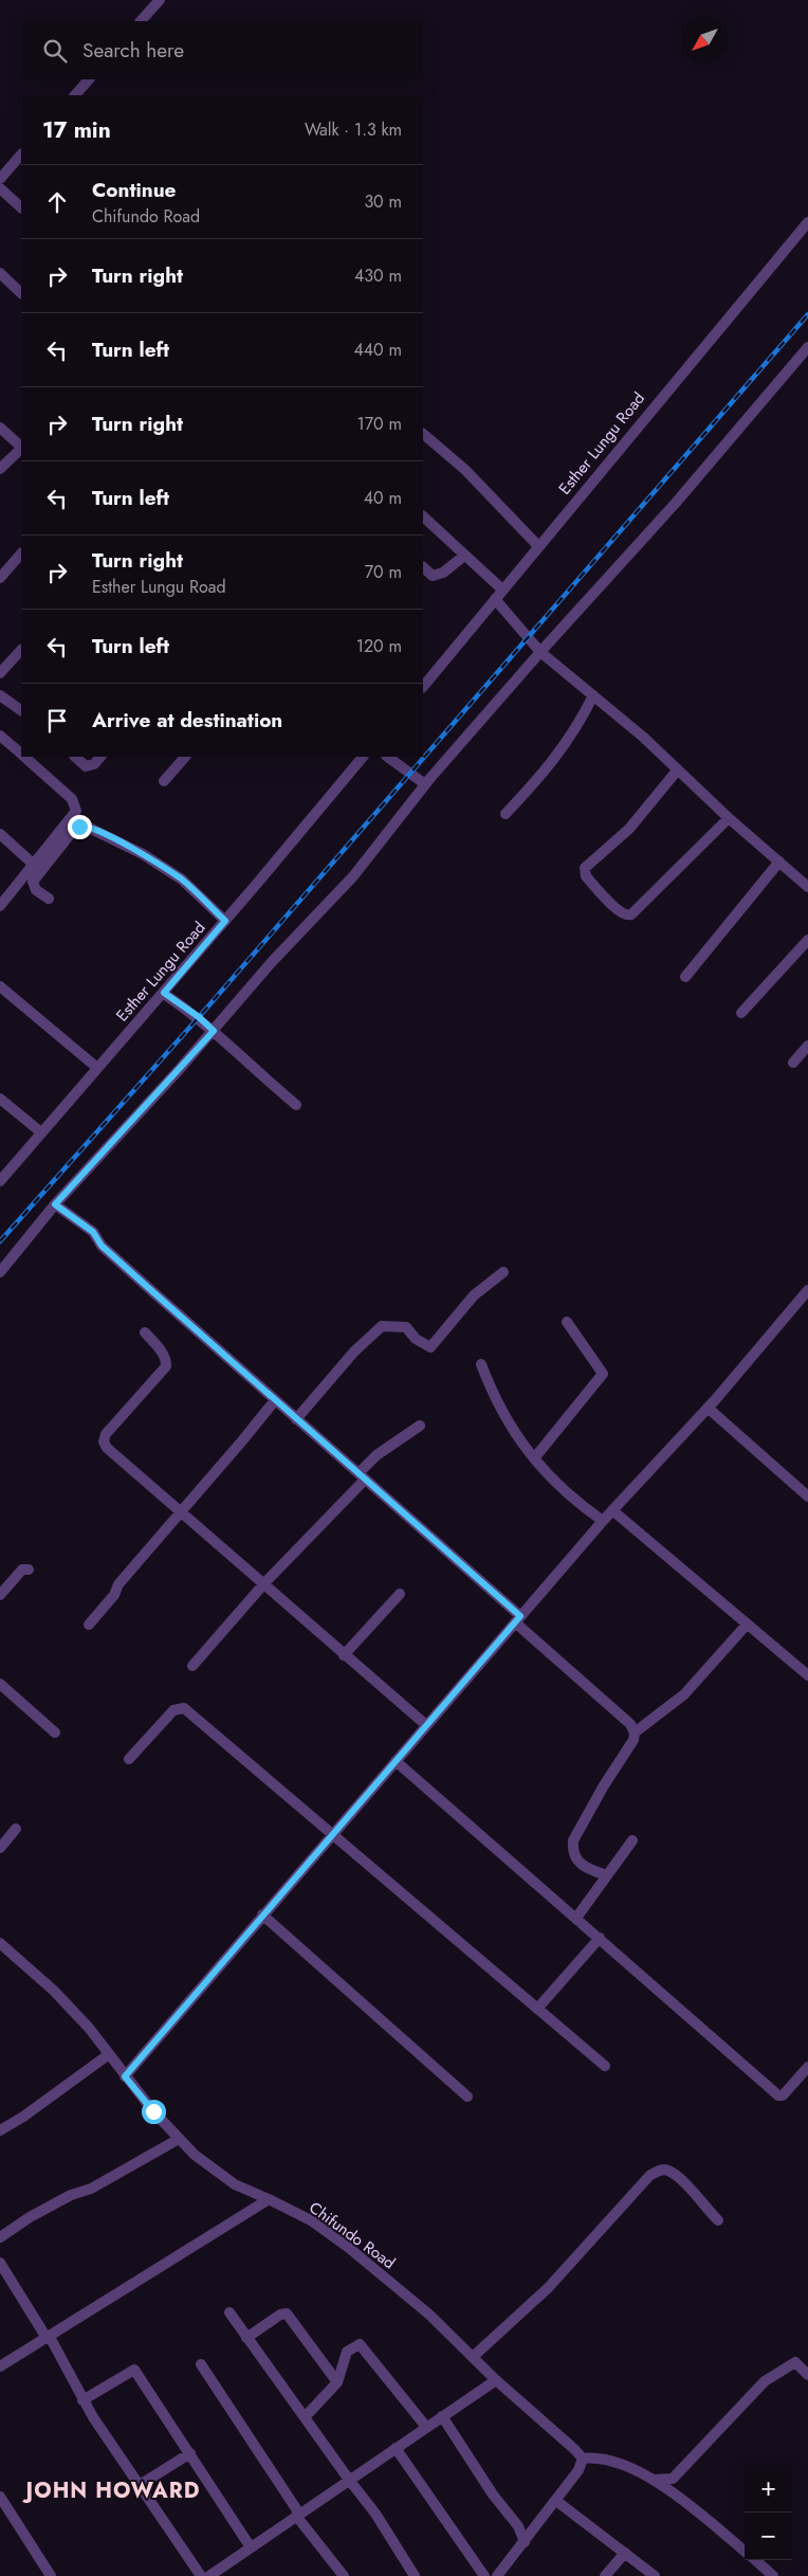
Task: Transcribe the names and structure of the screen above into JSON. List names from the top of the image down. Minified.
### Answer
{"streets":{"street":["Esther Lungu Road","Chifundo Road"]},"districts":["JOHN HOWARD"],"north":"bottom left","page":{"search":"Search here","heading":["17 min","Walk · 1.3 km"],"list":[["Continue","Chifundo Road","30 m"],["Turn right","430 m"],["Turn left","440 m"],["Turn right","170 m"],["Turn left","40 m"],["Turn right","Esther Lungu Road","70 m"],["Turn left","120 m"],"Arrive at destination"],"map_buttons":["+","−"]}}
